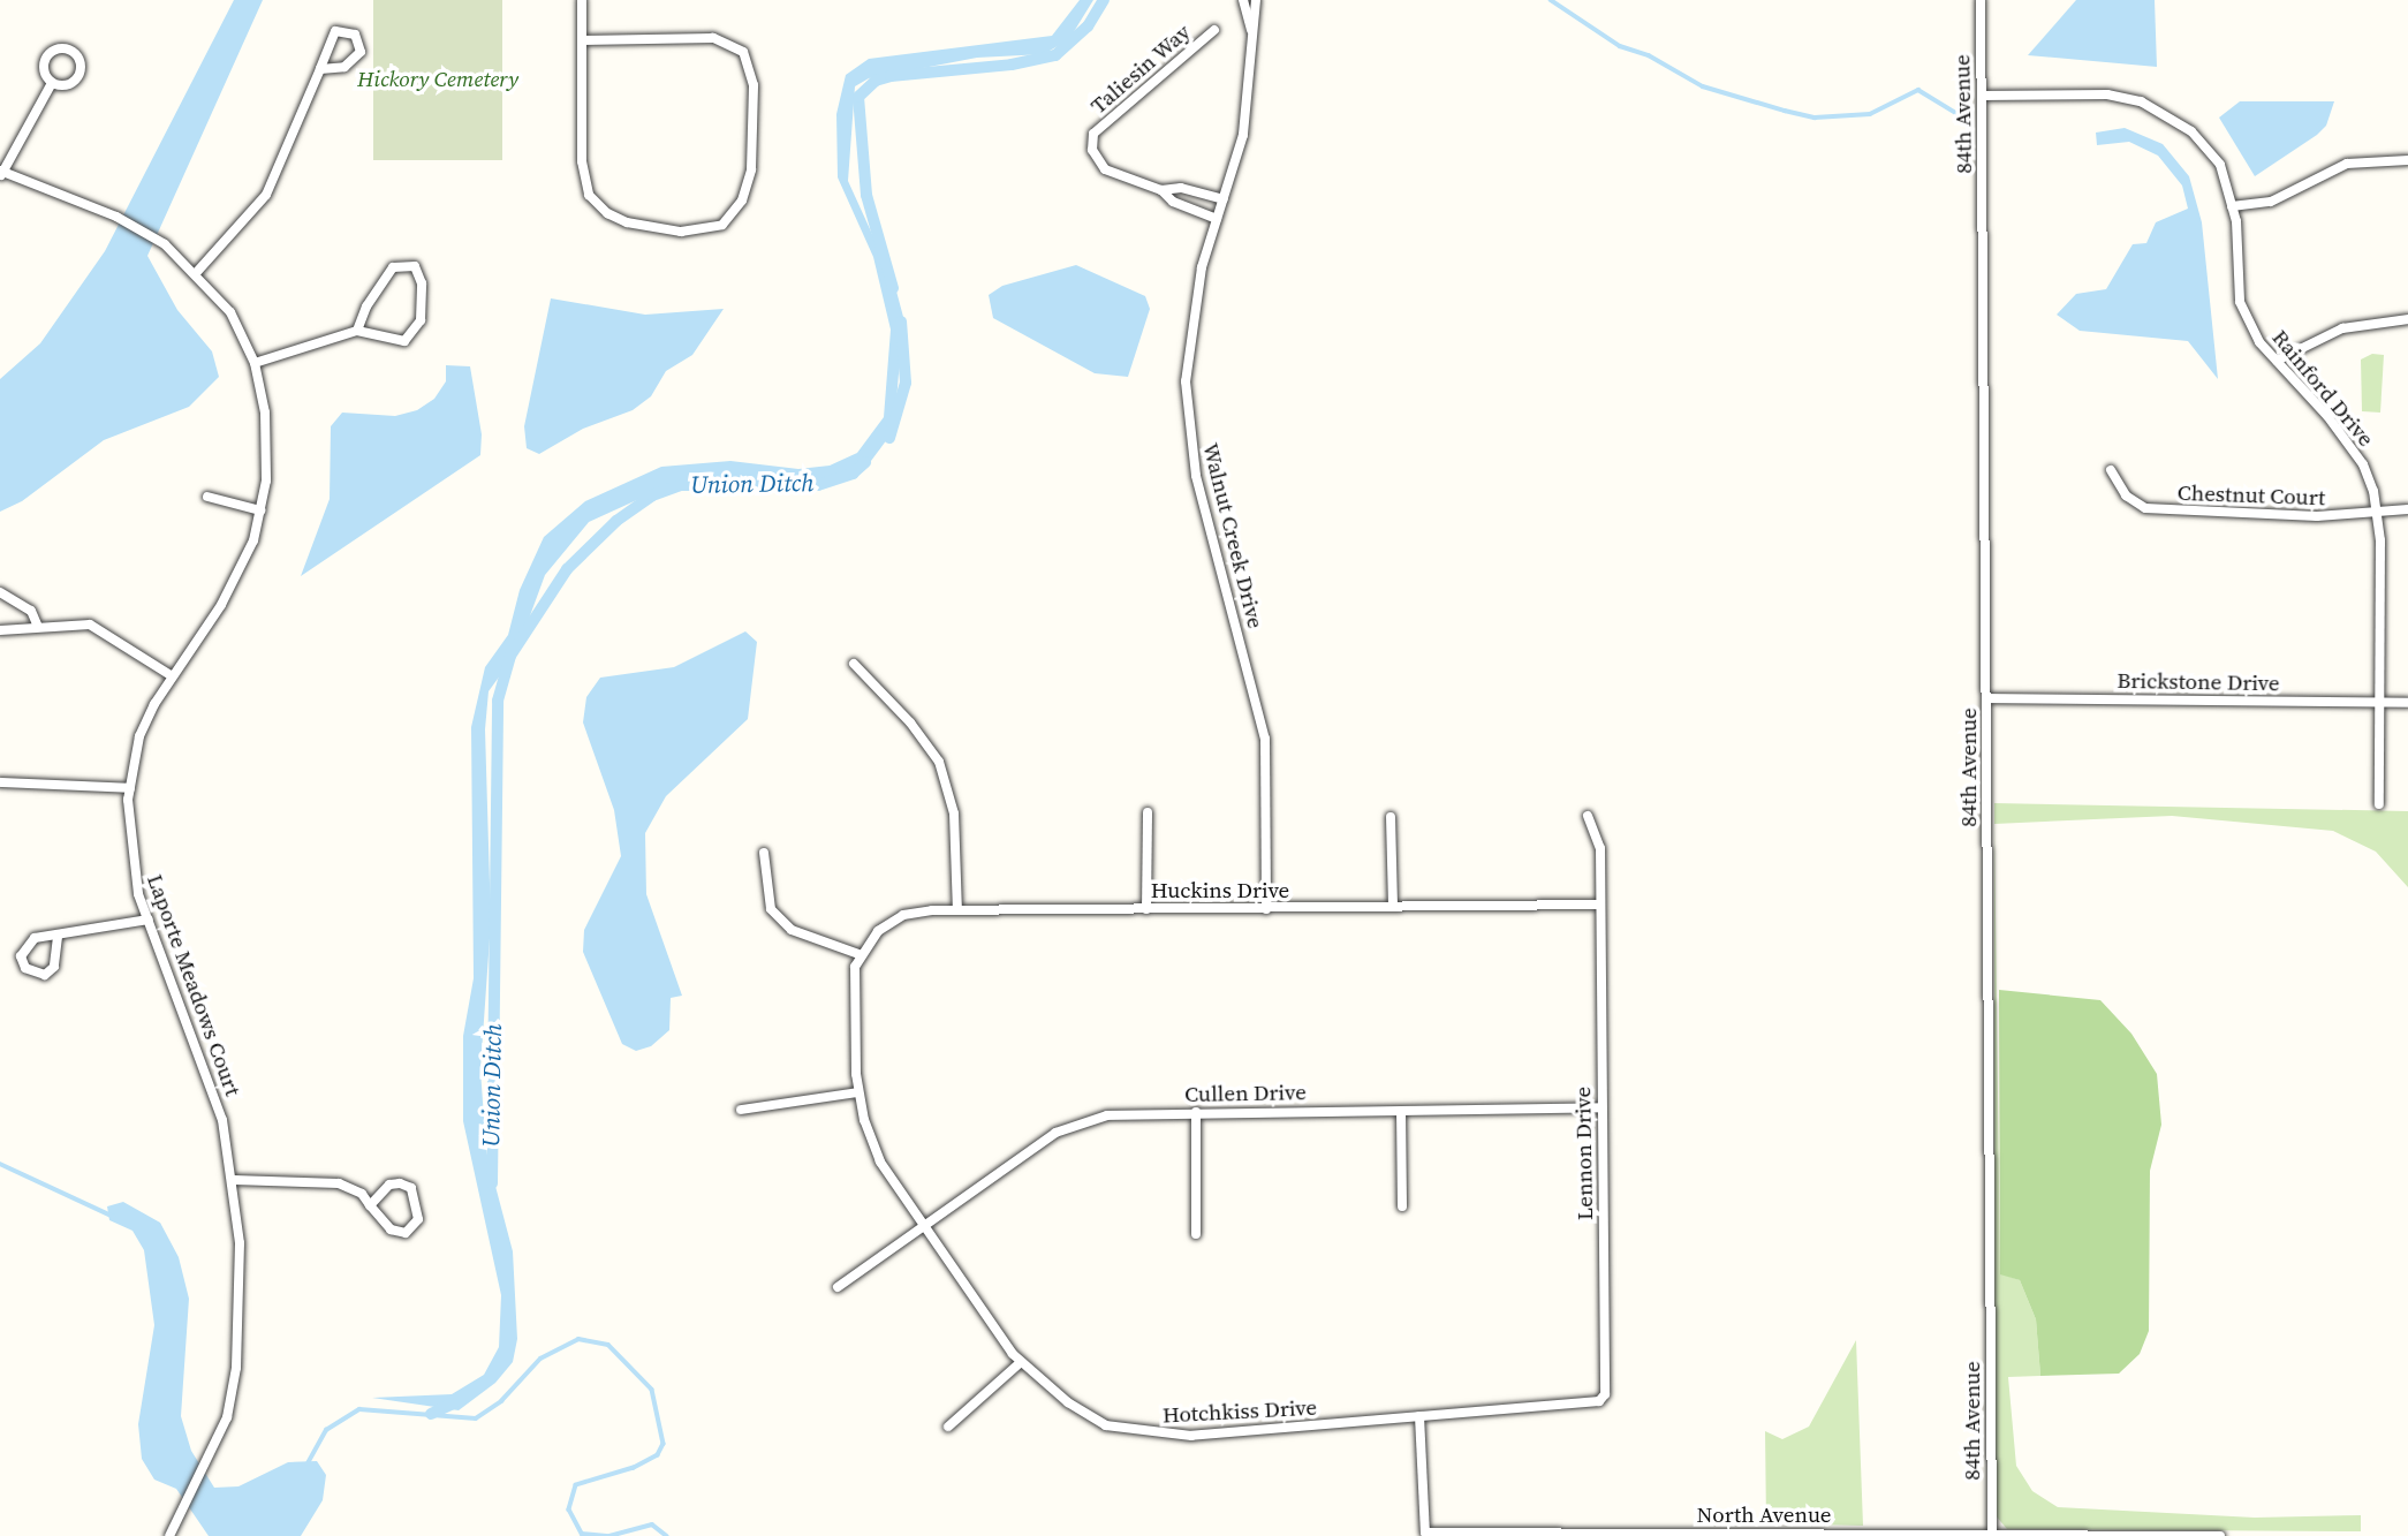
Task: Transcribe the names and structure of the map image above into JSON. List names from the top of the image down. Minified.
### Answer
{"streets":{"street":["Taliesin Way","84th Avenue","Rainford Drive","Chestnut Court","Walnut Creek Drive","Brickstone Drive","Huckins Drive","Laporte Meadows Court","Cullen Drive","Lennon Drive","Hotchkiss Drive","North Avenue"]},"crossings":[["Taliesin Way","Walnut Creek Drive"],["84th Avenue","Rainford Drive"],["84th Avenue","Brickstone Drive"],["84th Avenue","North Avenue"],["Rainford Drive","Chestnut Court"],["Rainford Drive","Brickstone Drive"],["Walnut Creek Drive","Huckins Drive"],["Huckins Drive","Lennon Drive"],["Huckins Drive","Hotchkiss Drive"],["Cullen Drive","Lennon Drive"],["Cullen Drive","Hotchkiss Drive"],["Lennon Drive","Hotchkiss Drive"],["Hotchkiss Drive","North Avenue"]],"water":["Union Ditch"],"parks":["Hickory Cemetery"]}
